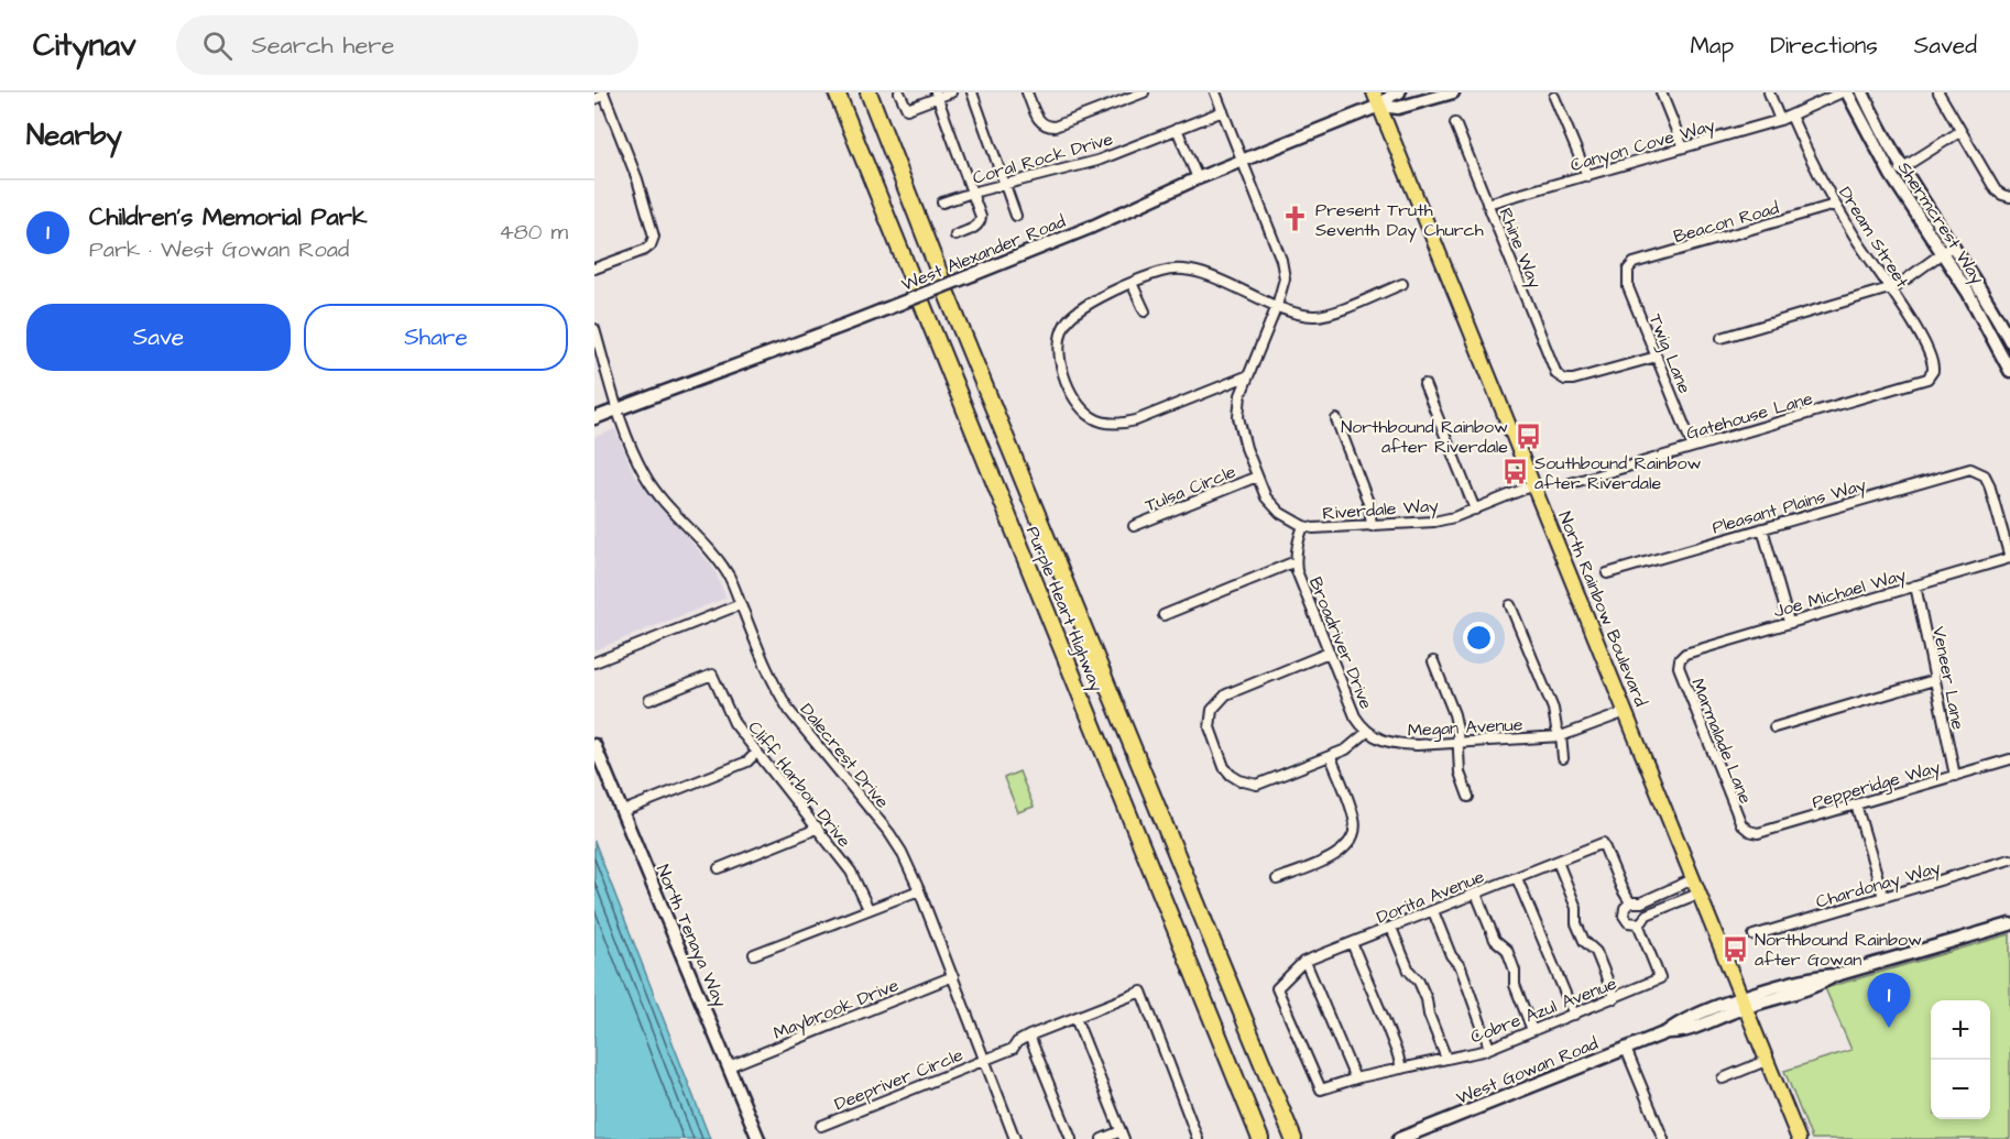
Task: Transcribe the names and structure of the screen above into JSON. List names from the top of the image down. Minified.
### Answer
{"streets":{"highway":["Purple Heart Highway"],"main road":["Shermcrest Way","West Alexander Road","North Rainbow Boulevard","North Tenaya Way","West Gowan Road"],"street":["Canyon Cove Way","Coral Rock Drive","Beacon Road","Dream Street","Rhine Way","Twig Lane","Gatehouse Lane","Tulsa Circle","Pleasant Plains Way","Riverdale Way","Joe Michael Way","Broadriver Drive","Veneer Lane","Megan Avenue","Marmalade Lane","Dalecrest Drive","Cliff Harbor Drive","Pepperidge Way","Chardonay Way","Dorita Avenue","Maybrook Drive","Cobre Azul Avenue","Deepriver Circle"]},"crossings":[["Canyon Cove Way","Dream Street"],["Canyon Cove Way","Rhine Way"],["Beacon Road","Dream Street"],["Beacon Road","Twig Lane"],["Dream Street","Gatehouse Lane"],["Rhine Way","Twig Lane"],["West Alexander Road","North Rainbow Boulevard"],["West Alexander Road","Dalecrest Drive"],["Twig Lane","Gatehouse Lane"],["Pleasant Plains Way","Joe Michael Way"],["Riverdale Way","North Rainbow Boulevard"],["Riverdale Way","Broadriver Drive"],["Joe Michael Way","Veneer Lane"],["Joe Michael Way","Marmalade Lane"],["North Rainbow Boulevard","Megan Avenue"],["North Rainbow Boulevard","West Gowan Road"],["Broadriver Drive","Megan Avenue"],["Veneer Lane","Pepperidge Way"],["Marmalade Lane","Pepperidge Way"],["Dalecrest Drive","Maybrook Drive"],["Dalecrest Drive","Deepriver Circle"],["Dorita Avenue","Cobre Azul Avenue"],["North Tenaya Way","Maybrook Drive"]],"places":{"church":["Present Truth Seventh Day Church"],"bus stop":["Northbound Rainbow after Riverdale","Southbound Rainbow after Riverdale","Northbound Rainbow after Gowan"]},"page":{"header":"Citynav","search":"Search here","nav":["Map","Directions","Saved"],"heading":"Nearby","list":[{"mark":"1","name":"Children's Memorial Park","note":"Park · West Gowan Road","value":"480 m"}],"buttons":["Save","Share"],"pins":"1","map_buttons":["+","−"]}}
